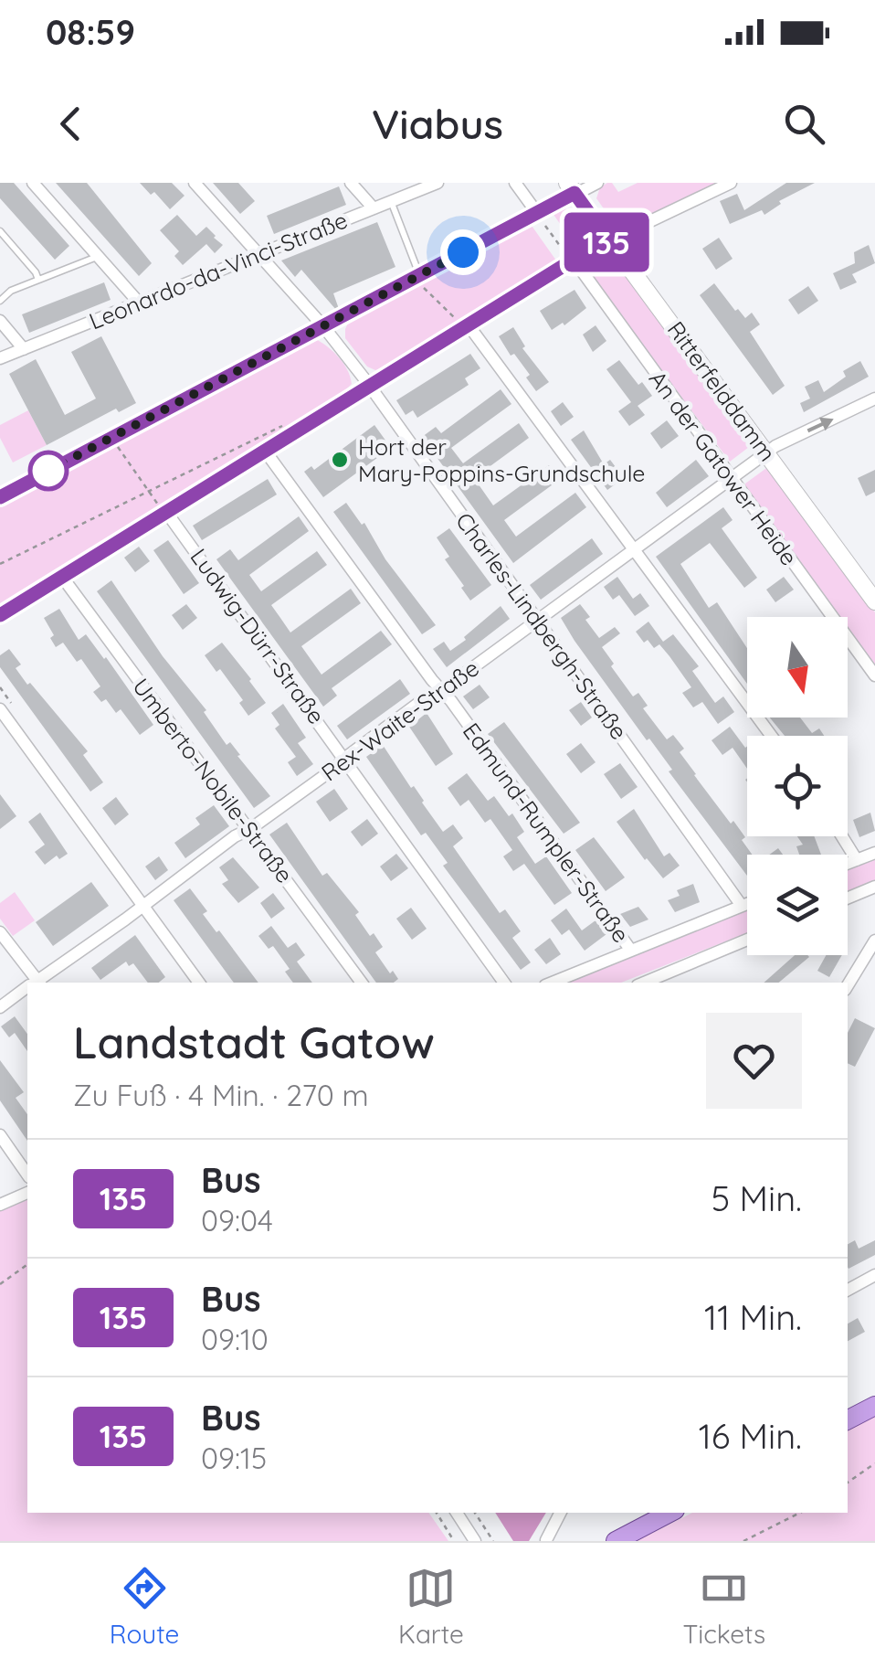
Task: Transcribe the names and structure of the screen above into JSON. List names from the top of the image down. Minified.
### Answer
{"streets":{"main road":["Ritterfelddamm"],"street":["Leonardo-da-Vinci-Straße","An der Gatower Heide","Charles-Lindbergh-Straße","Ludwig-Dürr-Straße","Rex-Waite-Straße","Umberto-Nobile-Straße","Edmund-Rumpler-Straße"]},"crossings":[["Leonardo-da-Vinci-Straße","Charles-Lindbergh-Straße"],["Ritterfelddamm","Rex-Waite-Straße"],["An der Gatower Heide","Rex-Waite-Straße"],["Charles-Lindbergh-Straße","Rex-Waite-Straße"],["Ludwig-Dürr-Straße","Rex-Waite-Straße"],["Rex-Waite-Straße","Umberto-Nobile-Straße"],["Rex-Waite-Straße","Edmund-Rumpler-Straße"]],"places":["Hort der Mary-Poppins-Grundschule"],"lines":["bus line 135"],"north":"bottom","page":{"status":"08:59","header":"Viabus","on_map":"135","heading":["Landstadt Gatow","Zu Fuß · 4 Min. · 270 m"],"list":[{"mark":"135","name":"Bus","note":"09:04","value":"5 Min."},{"mark":"135","name":"Bus","note":"09:10","value":"11 Min."},{"mark":"135","name":"Bus","note":"09:15","value":"16 Min."}],"tabs":["Route","Karte","Tickets"]}}
